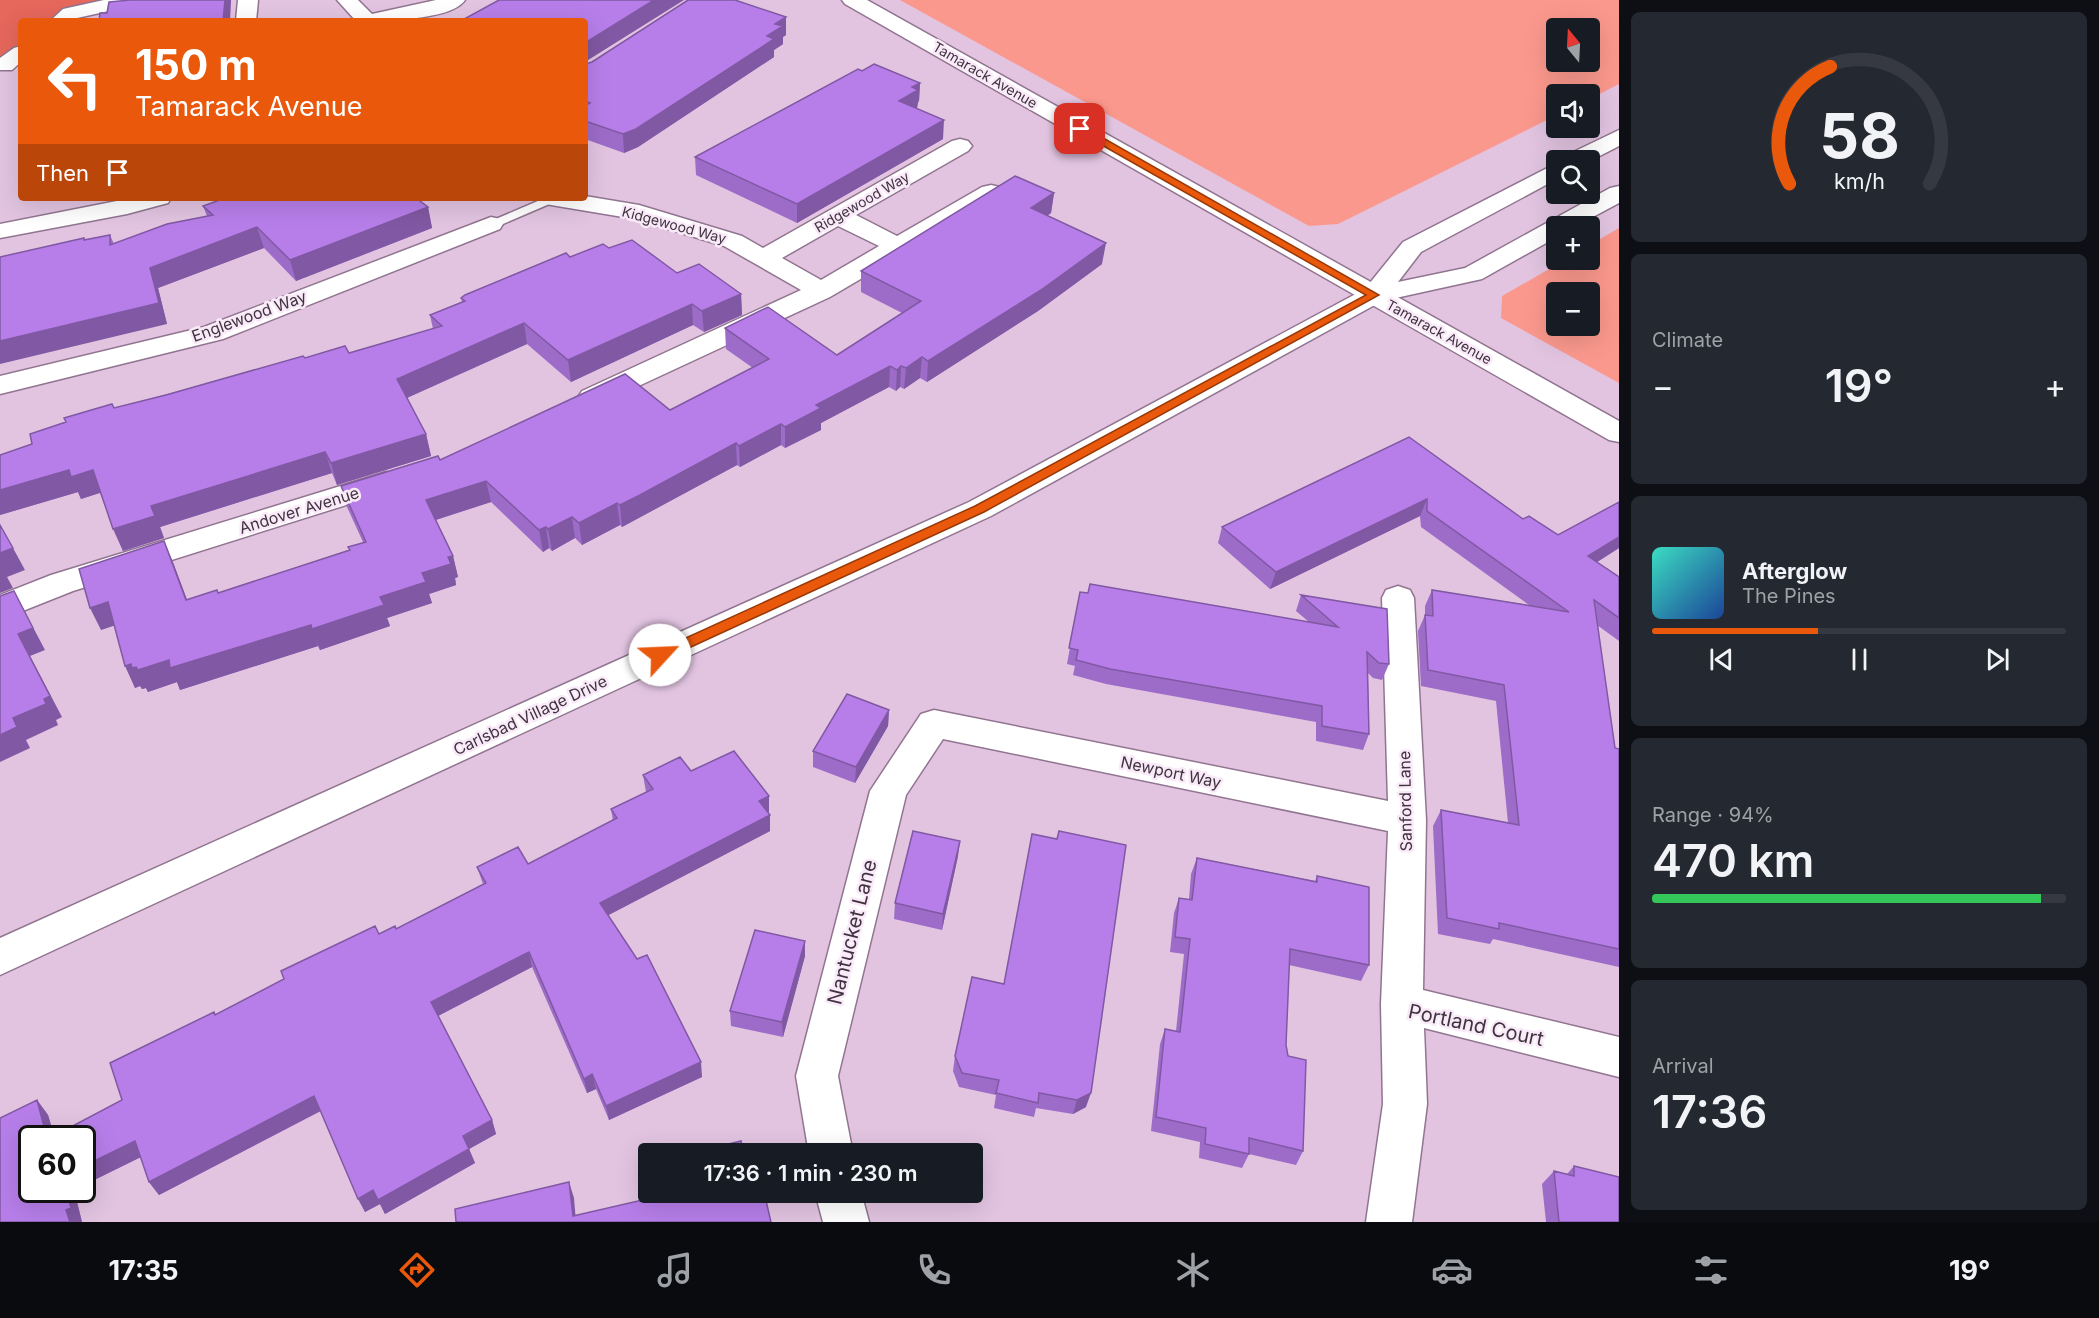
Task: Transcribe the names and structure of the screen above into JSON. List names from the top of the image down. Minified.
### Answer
{"streets":{"street":["Tamarack Avenue","Ridgewood Way","Kidgewood Way","Englewood Way","Andover Avenue","Carlsbad Village Drive","Newport Way","Sanford Lane","Nantucket Lane","Portland Court"]},"crossings":[["Tamarack Avenue","Carlsbad Village Drive"],["Ridgewood Way","Kidgewood Way"],["Newport Way","Sanford Lane"],["Newport Way","Nantucket Lane"],["Sanford Lane","Portland Court"]],"north":"top","page":{"map_buttons":["+","−"],"turn":["150 m","Tamarack Avenue"],"then":"Then","tile":["Climate",["Range · 94%","470 km"],["Arrival","17:36"]],"heat":["−","19°","+"],"song":["Afterglow","The Pines"],"limit":"60","trip":"17:36 · 1 min · 230 m","tabs":["17:35","19°"],"gauge":["58","km/h"]}}
